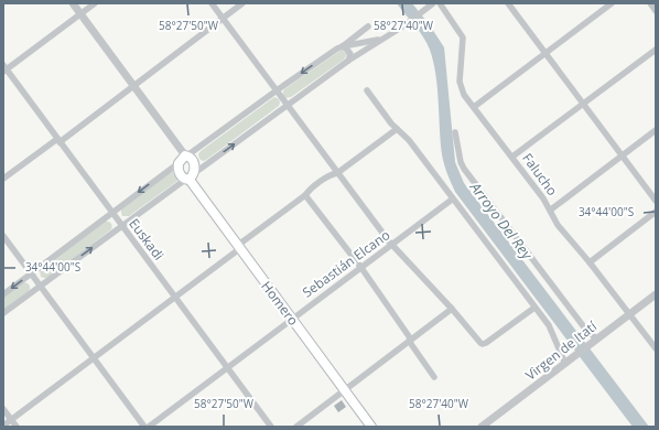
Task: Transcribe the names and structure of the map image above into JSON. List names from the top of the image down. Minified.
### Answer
{"streets":{"main road":["Homero"],"street":["Falucho","Euskadi","Sebastián Elcano","Virgen de Itatí"]},"crossings":[["Falucho","Virgen de Itatí"],["Euskadi","Sebastián Elcano"],["Sebastián Elcano","Homero"]],"water":["Arroyo Del Rey"],"coordinates":["58°27'50\"W","58°27'40\"W","34°44'00\"S"]}
